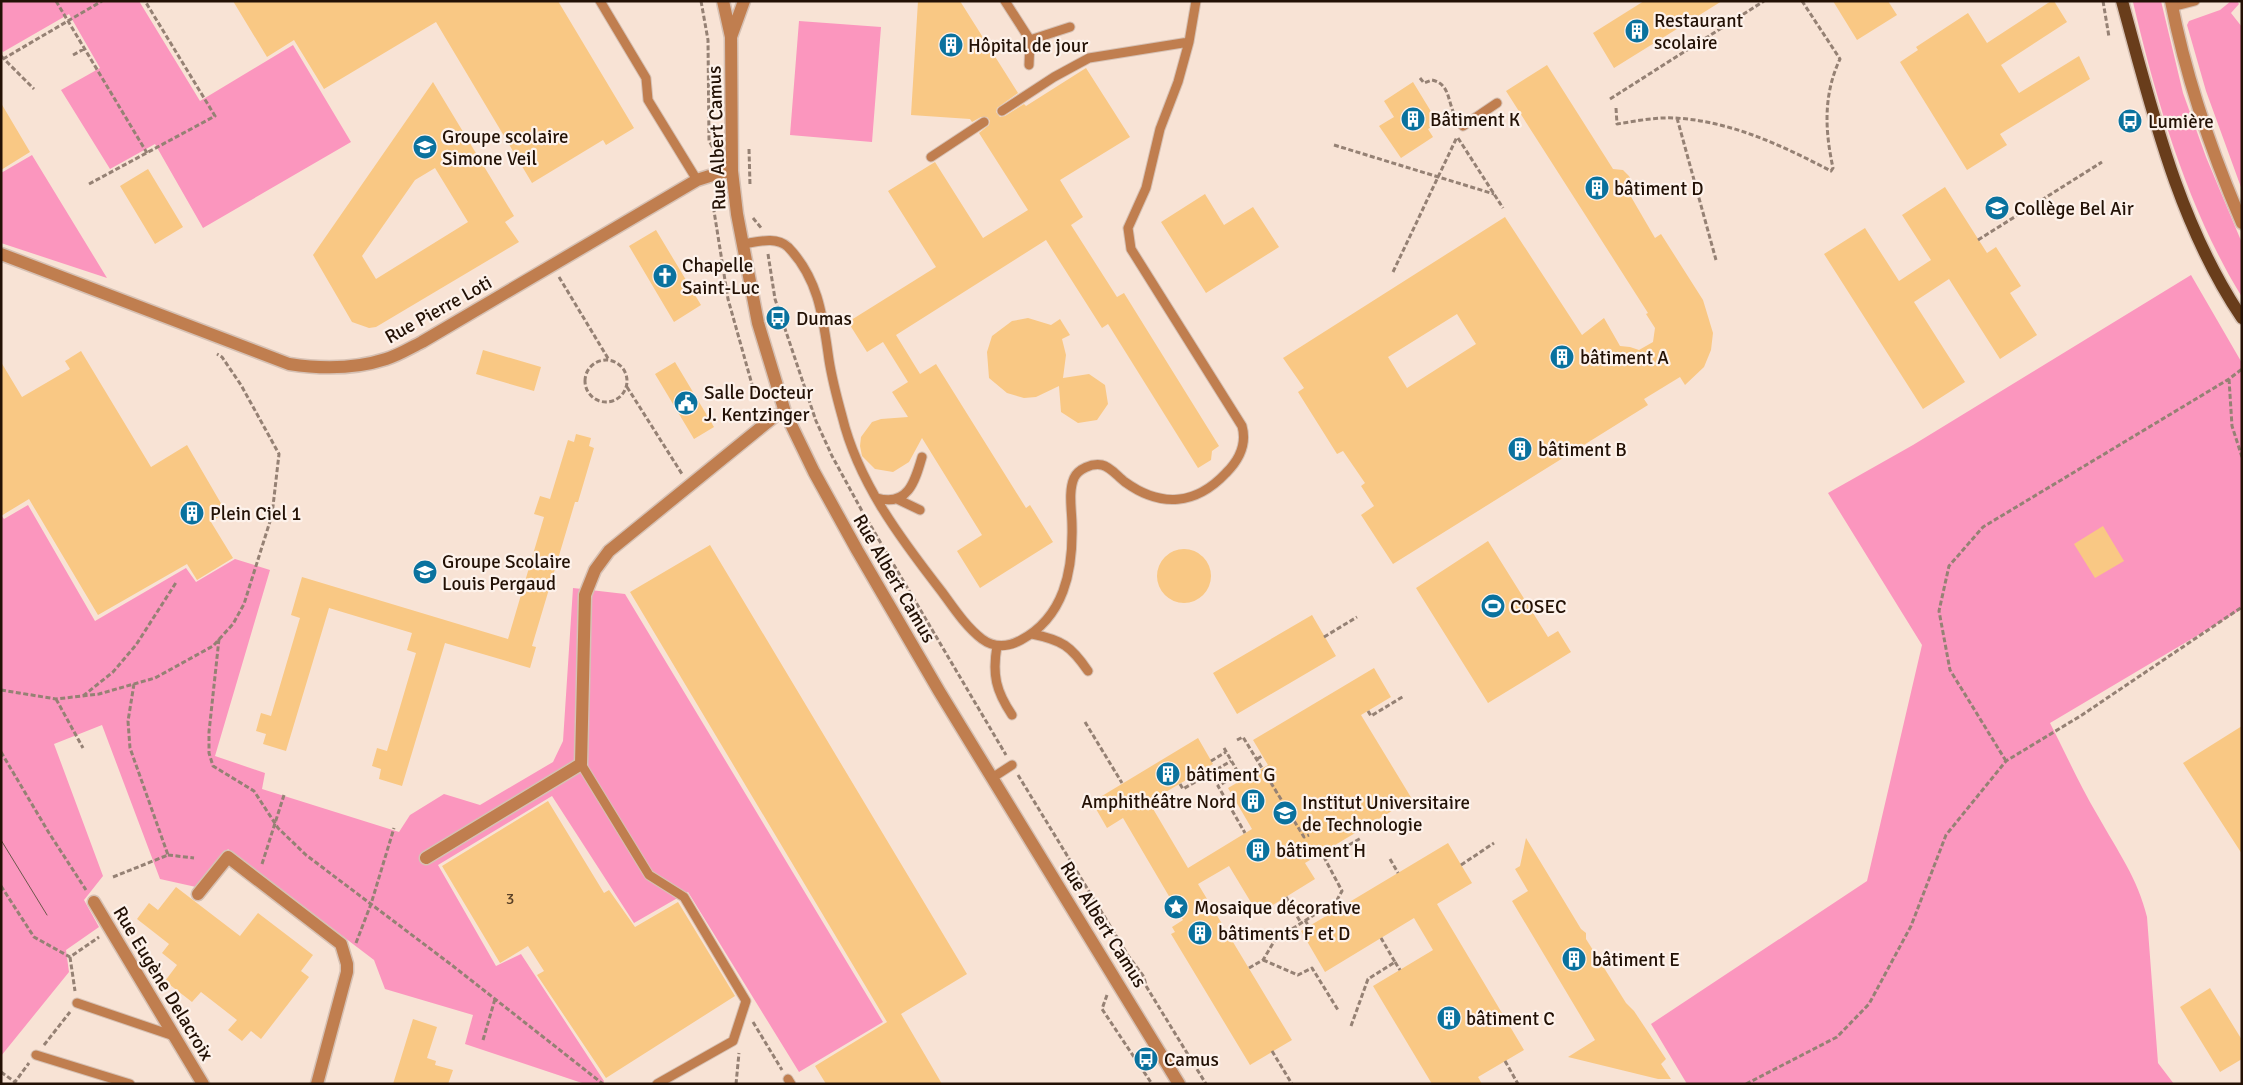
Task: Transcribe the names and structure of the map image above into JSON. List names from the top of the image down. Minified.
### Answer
{"streets":{"street":["Rue Albert Camus","Rue Pierre Loti","Rue Eugène Delacroix"]},"crossings":[["Rue Albert Camus","Rue Pierre Loti"]],"places":{"building":["Restaurant scolaire","Hôpital de jour","Bâtiment K","bâtiment D","bâtiment A","bâtiment B","Plein Ciel 1","bâtiment G","Amphithéâtre Nord","bâtiment H","bâtiments F et D","bâtiment E","bâtiment C"],"bus stop":["Lumière","Dumas","Camus"],"school or university":["Groupe scolaire Simone Veil","Collège Bel Air","Groupe Scolaire Louis Pergaud","Institut Universitaire de Technologie"],"church":["Chapelle Saint-Luc"],"public building":["Salle Docteur J. Kentzinger"],"sports":["COSEC"],"place":["Mosaique décorative"]},"house_numbers":["3"]}
